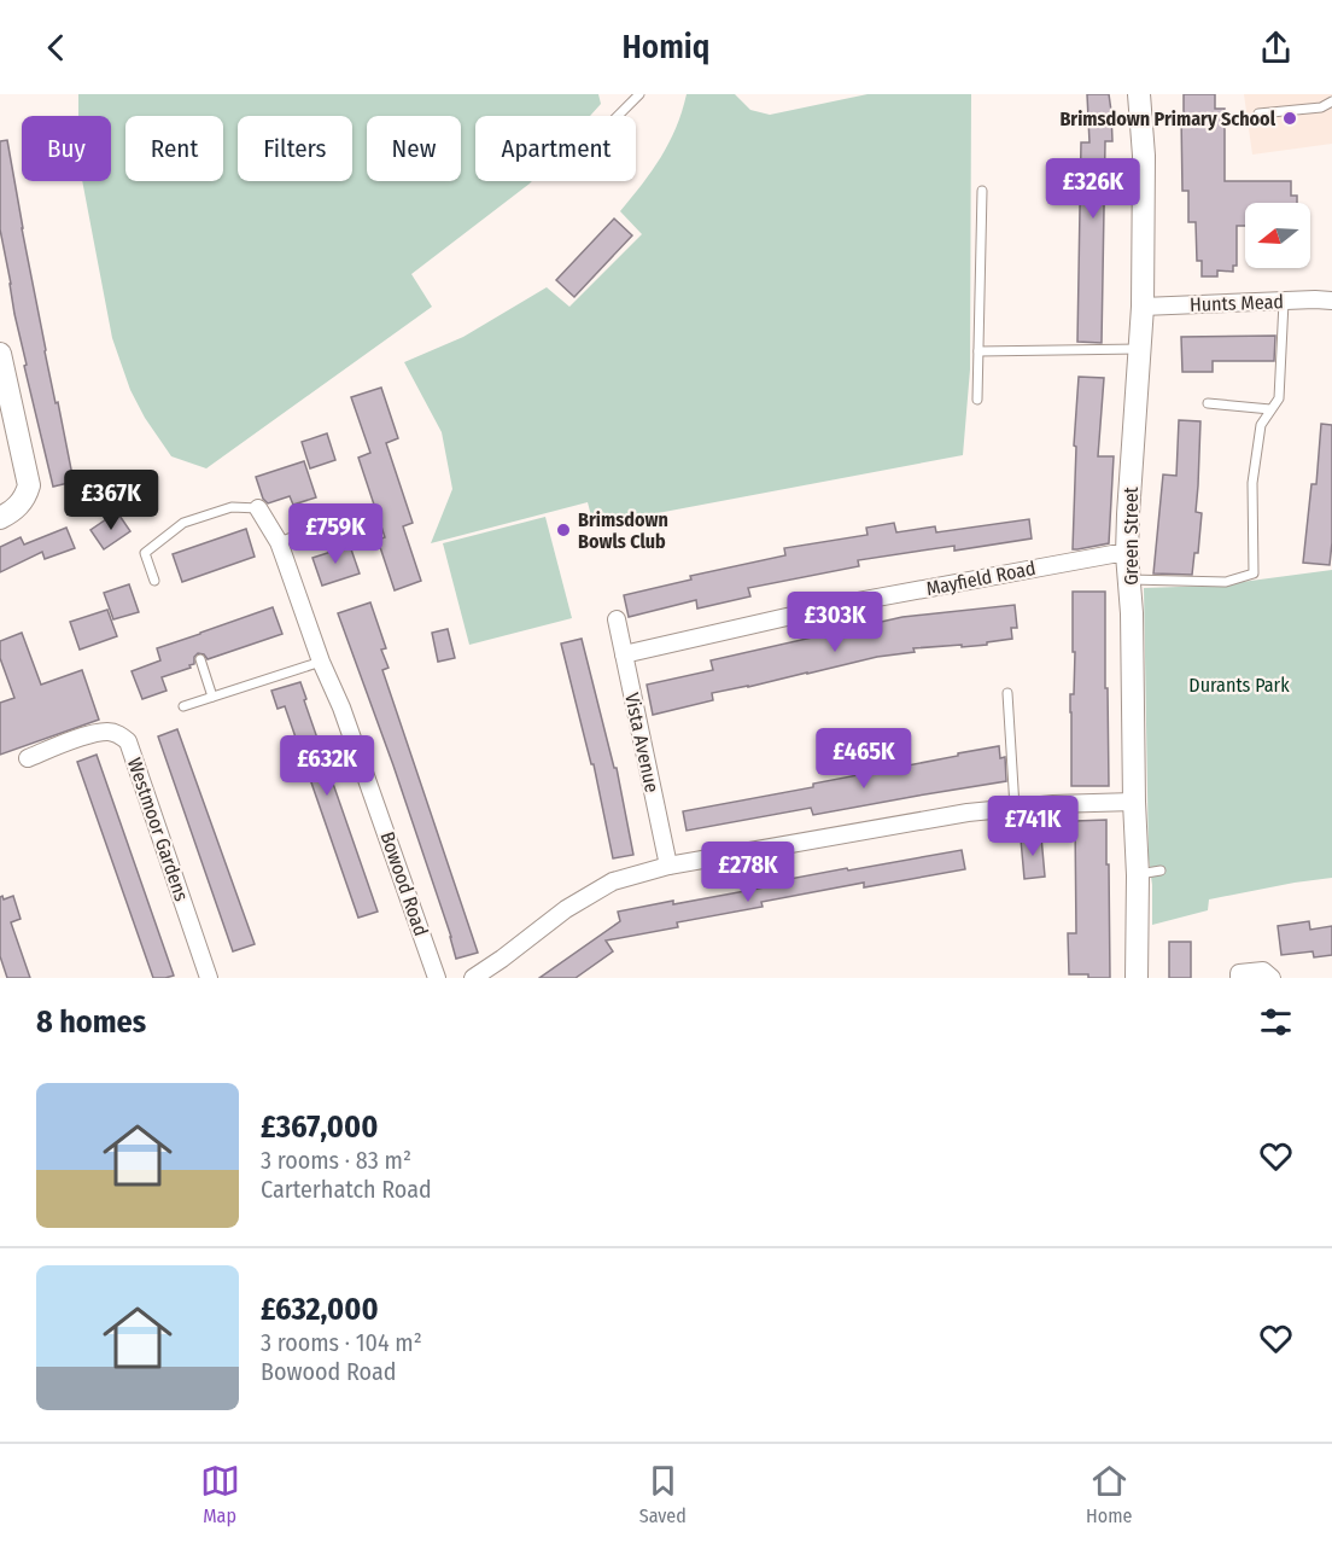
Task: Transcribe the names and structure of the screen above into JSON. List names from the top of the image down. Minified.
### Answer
{"streets":{"street":["Hunts Mead","Green Street","Mayfield Road","Vista Avenue","Westmoor Gardens","Bowood Road"]},"crossings":[["Hunts Mead","Green Street"],["Green Street","Mayfield Road"],["Mayfield Road","Vista Avenue"]],"parks":["Durants Park"],"places":["Brimsdown Primary School","Brimsdown Bowls Club"],"north":"left","page":{"header":"Homiq","chip":["Buy","Rent","Filters","New","Apartment"],"price":["£326K","£367K","£759K","£303K","£465K","£632K","£741K","£278K"],"heading":"8 homes","list":[{"name":"£367,000","note":"3 rooms · 83 m² · Carterhatch Road"},{"name":"£632,000","note":"3 rooms · 104 m² · Bowood Road"}],"tabs":["Map","Saved","Home"]}}
